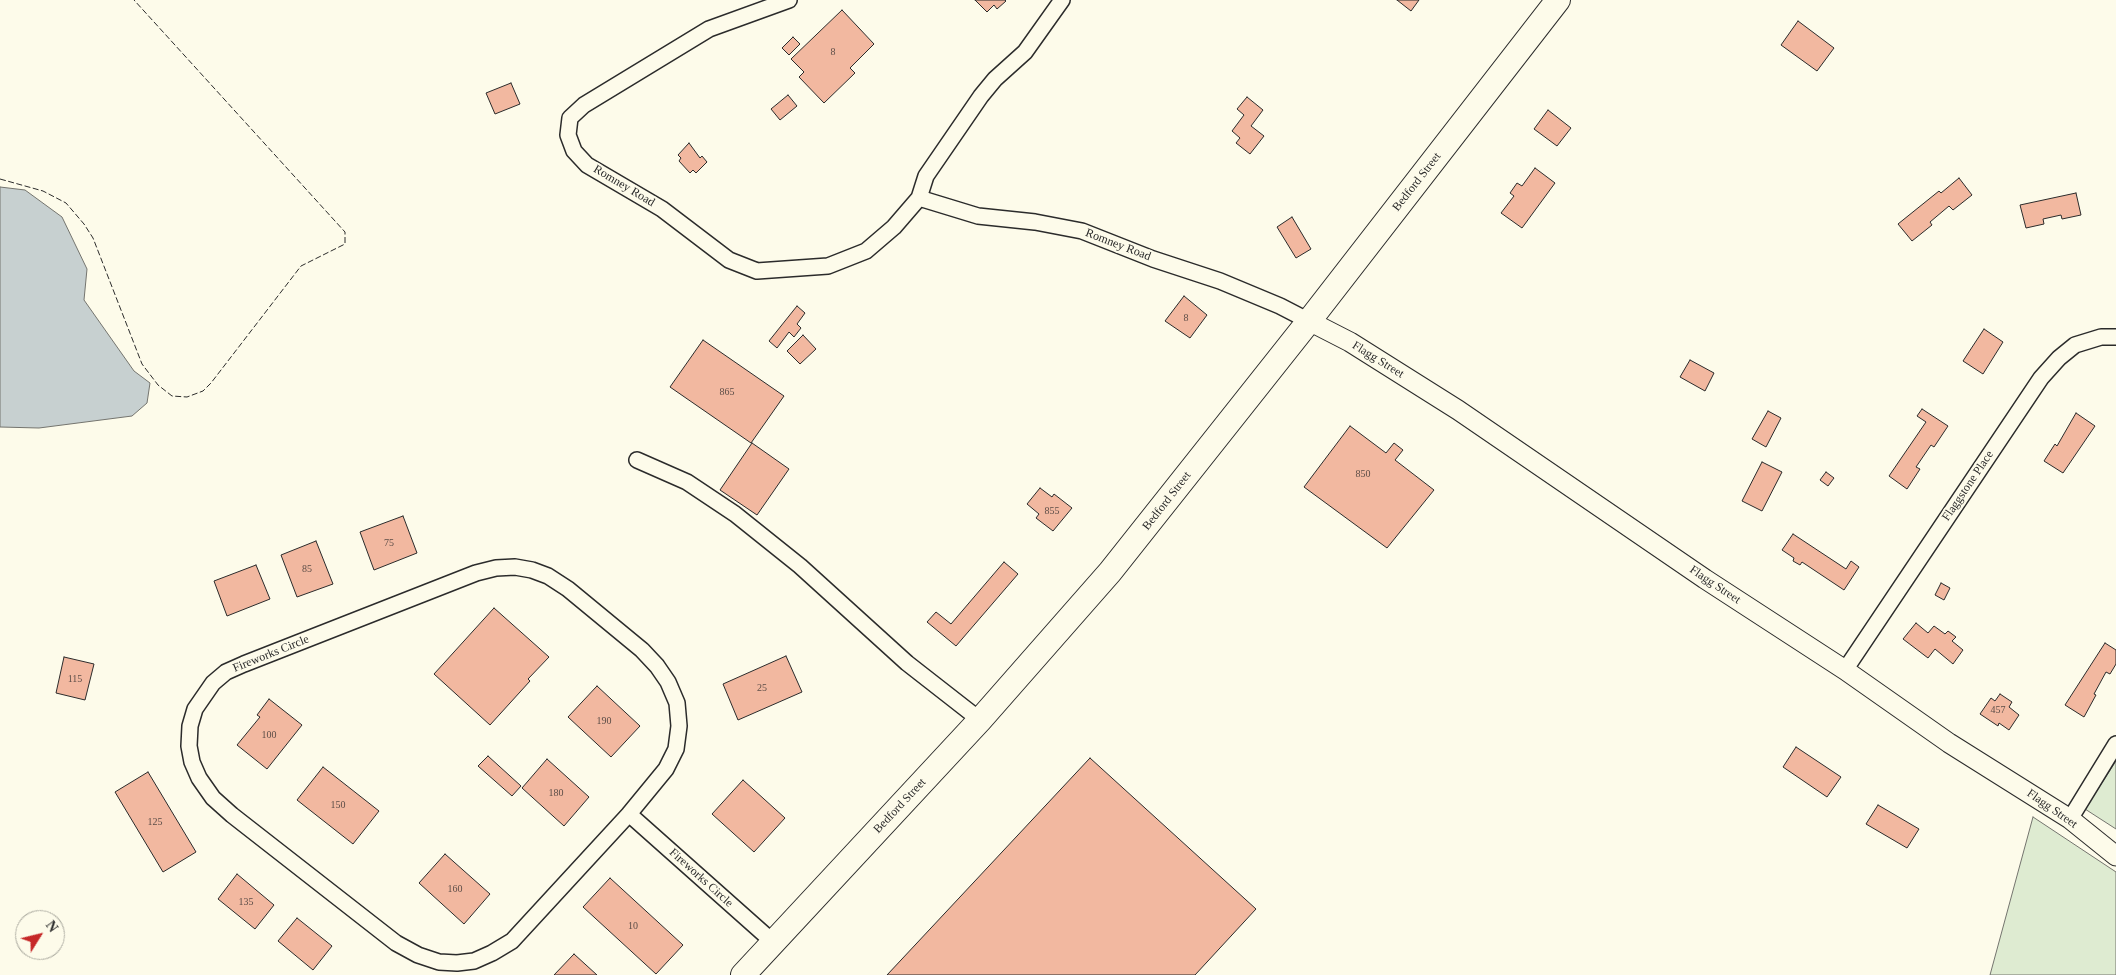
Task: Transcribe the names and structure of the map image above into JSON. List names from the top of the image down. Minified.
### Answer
{"streets":{"main road":["Bedford Street"],"street":["Romney Road","Flagg Street","Flaggstone Place","Fireworks Circle"]},"crossings":[["Bedford Street","Romney Road"],["Bedford Street","Flagg Street"],["Bedford Street","Fireworks Circle"],["Romney Road","Flagg Street"],["Flagg Street","Flaggstone Place"]],"house_numbers":["8","8","865","850","855","75","85","115","25","457","190","100","180","150","125","160","135","10"],"north":"top right"}
